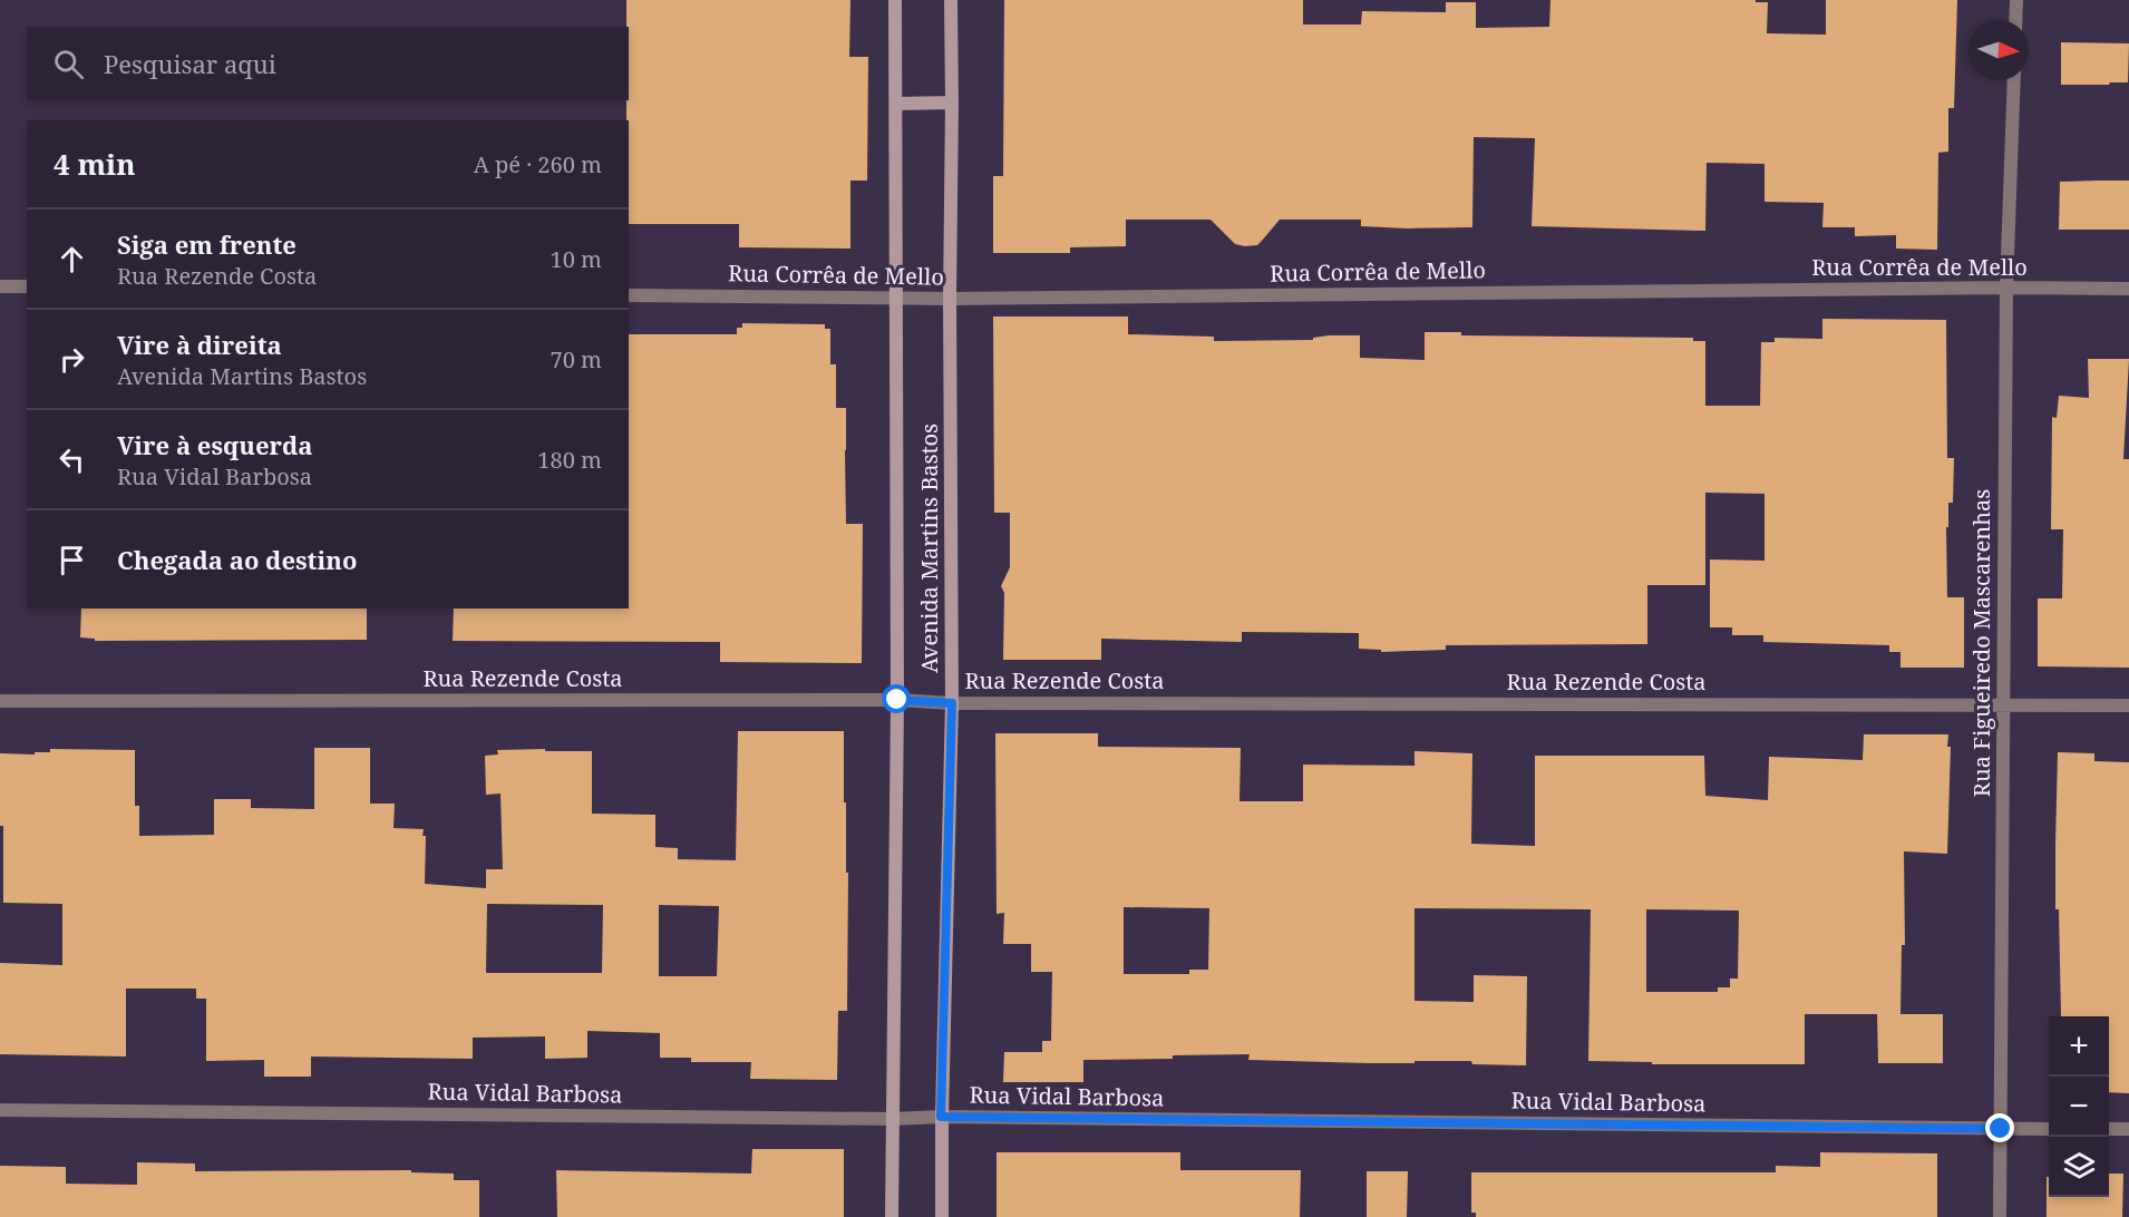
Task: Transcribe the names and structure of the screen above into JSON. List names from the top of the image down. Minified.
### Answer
{"streets":{"street":["Rua Corrêa de Mello","Avenida Martins Bastos","Rua Figueiredo Mascarenhas","Rua Rezende Costa","Rua Vidal Barbosa"]},"crossings":[["Rua Corrêa de Mello","Avenida Martins Bastos"],["Rua Corrêa de Mello","Rua Figueiredo Mascarenhas"],["Avenida Martins Bastos","Rua Rezende Costa"],["Avenida Martins Bastos","Rua Vidal Barbosa"],["Rua Figueiredo Mascarenhas","Rua Rezende Costa"],["Rua Figueiredo Mascarenhas","Rua Vidal Barbosa"]],"north":"right","page":{"search":"Pesquisar aqui","heading":["4 min","A pé · 260 m"],"list":[["Siga em frente","Rua Rezende Costa","10 m"],["Vire à direita","Avenida Martins Bastos","70 m"],["Vire à esquerda","Rua Vidal Barbosa","180 m"],"Chegada ao destino"],"map_buttons":["+","−"]}}
